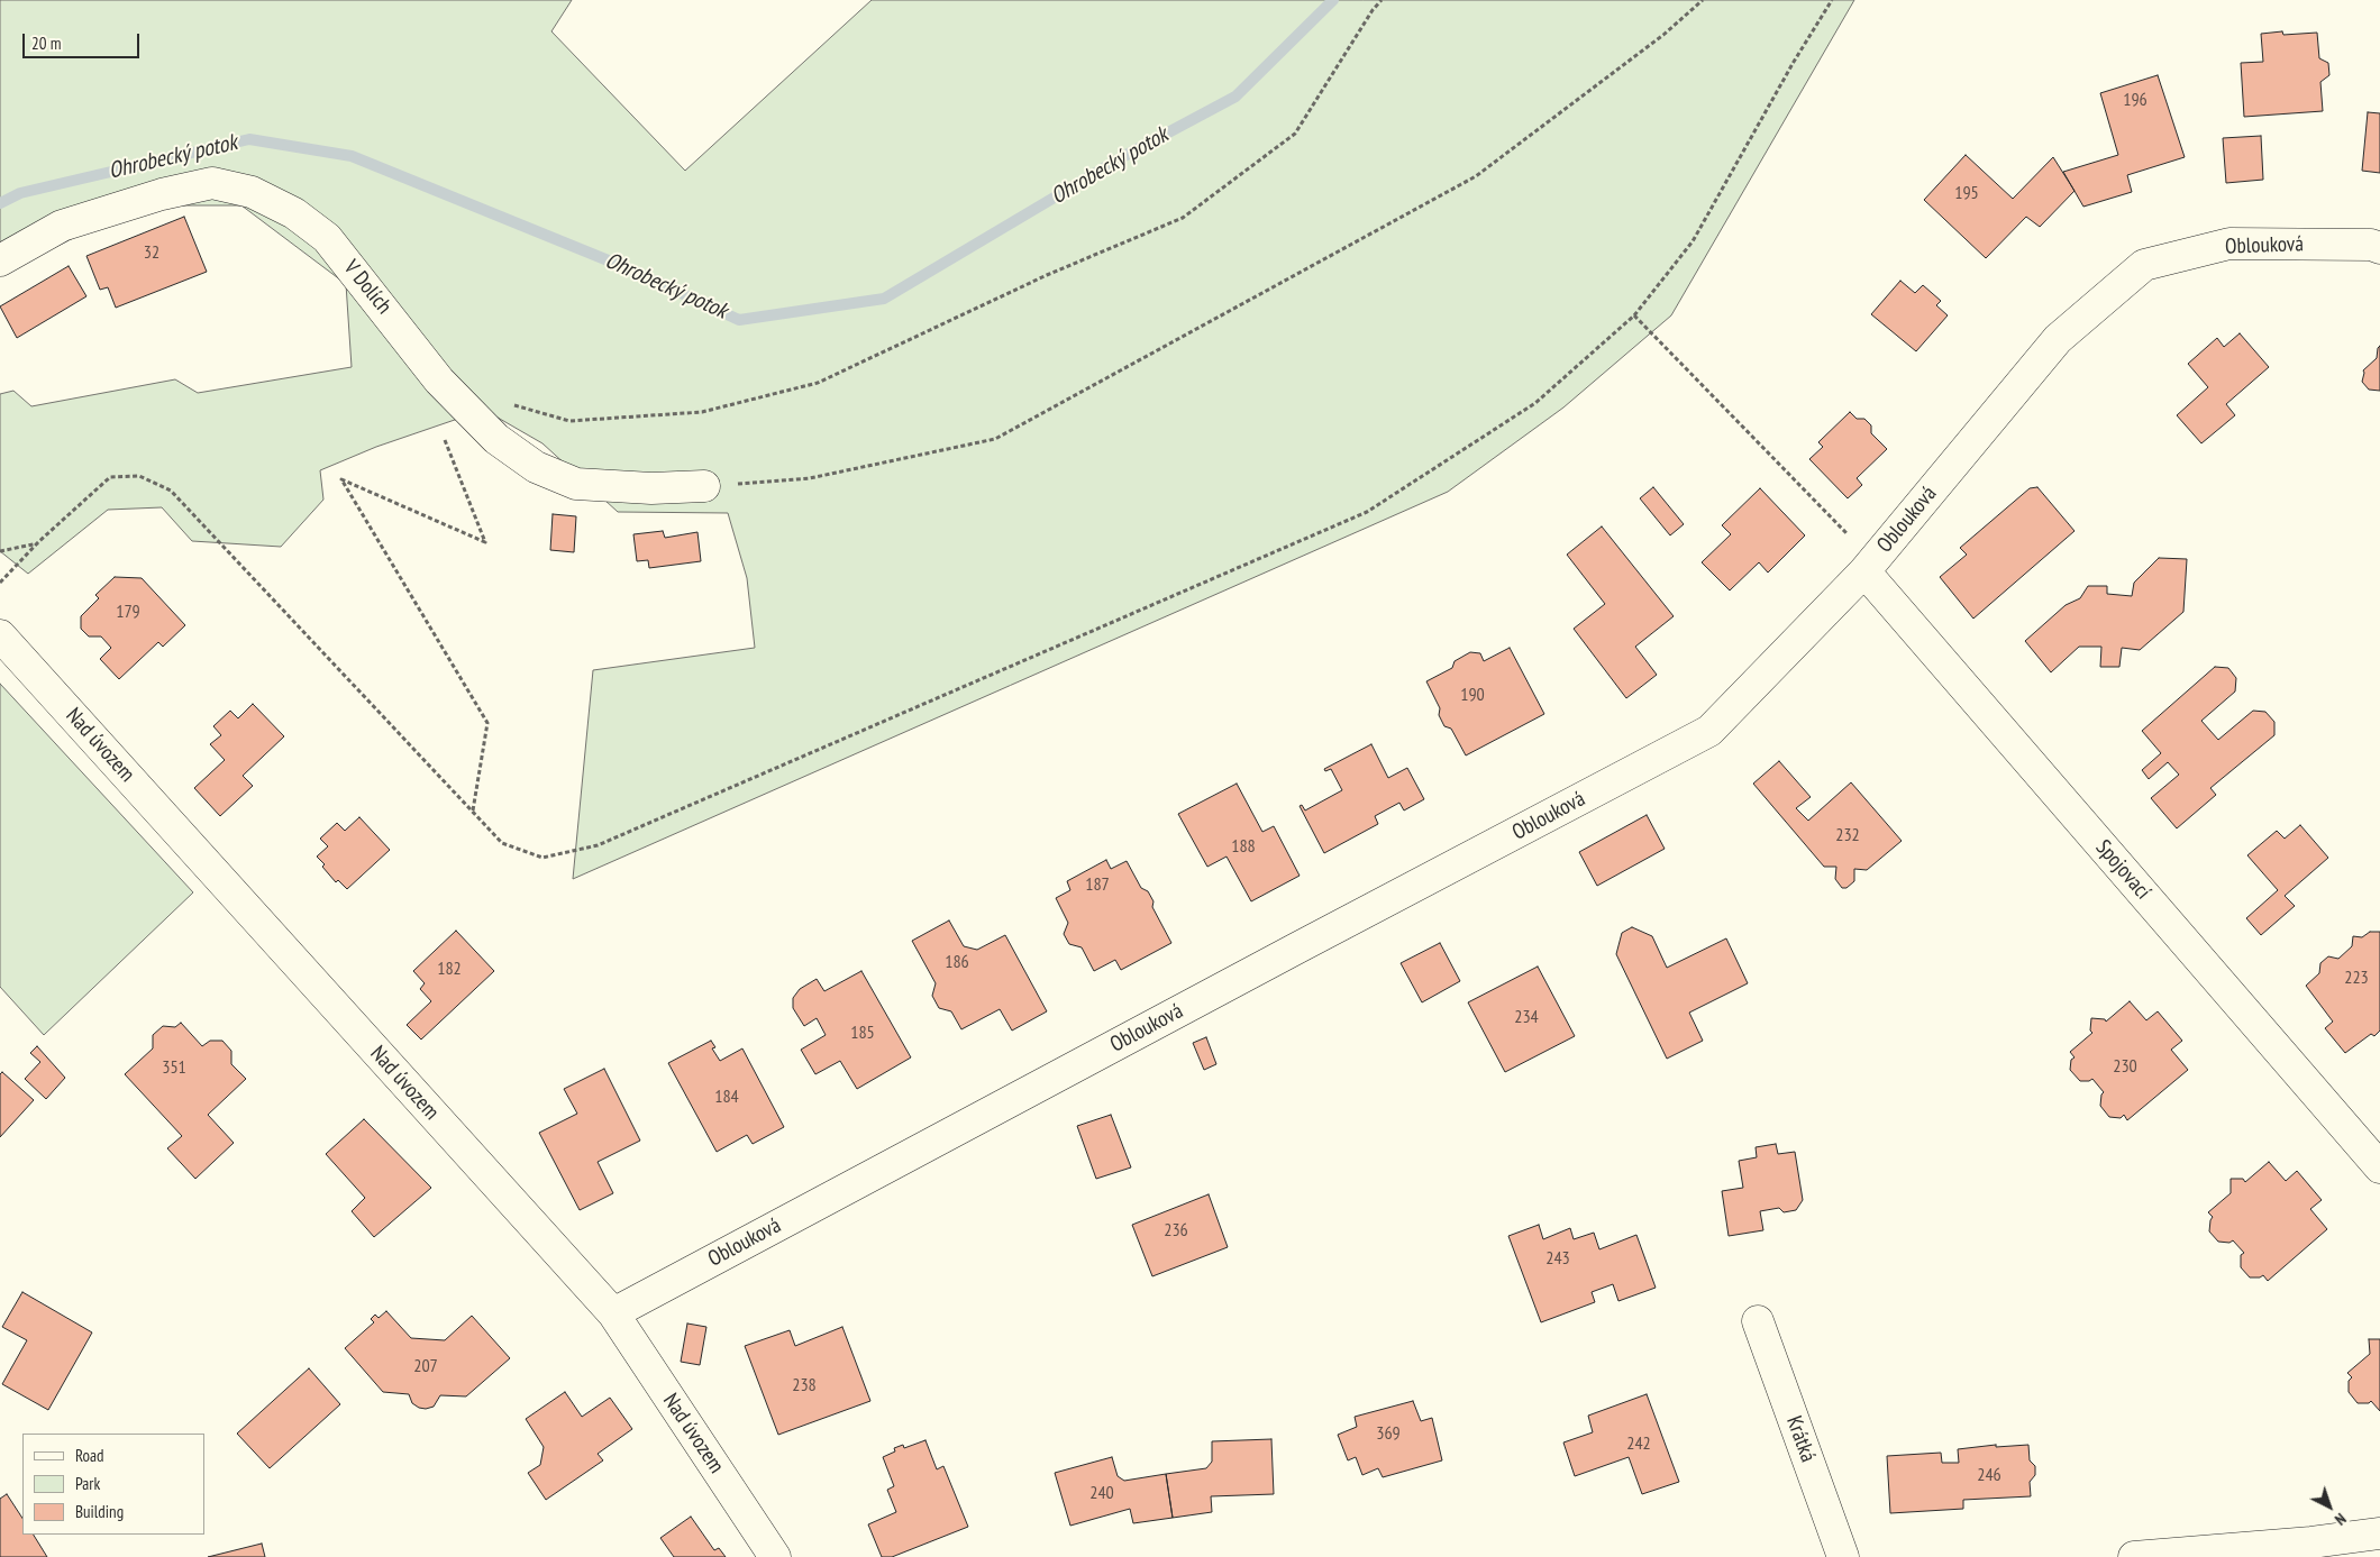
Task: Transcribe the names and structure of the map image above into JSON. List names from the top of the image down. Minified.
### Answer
{"streets":{"street":["Oblouková","V Dolích","Nad úvozem","Spojovací","Krátká"]},"crossings":[["Oblouková","Nad úvozem"],["Oblouková","Spojovací"]],"water":["Ohrobecký potok"],"house_numbers":["196","195","32","179","190","232","188","187","186","182","223","234","185","230","351","184","236","243","207","238","369","242","246","240"],"legend":["Road","Park","Building"],"scale_bar":"20 m","north":"bottom right"}
